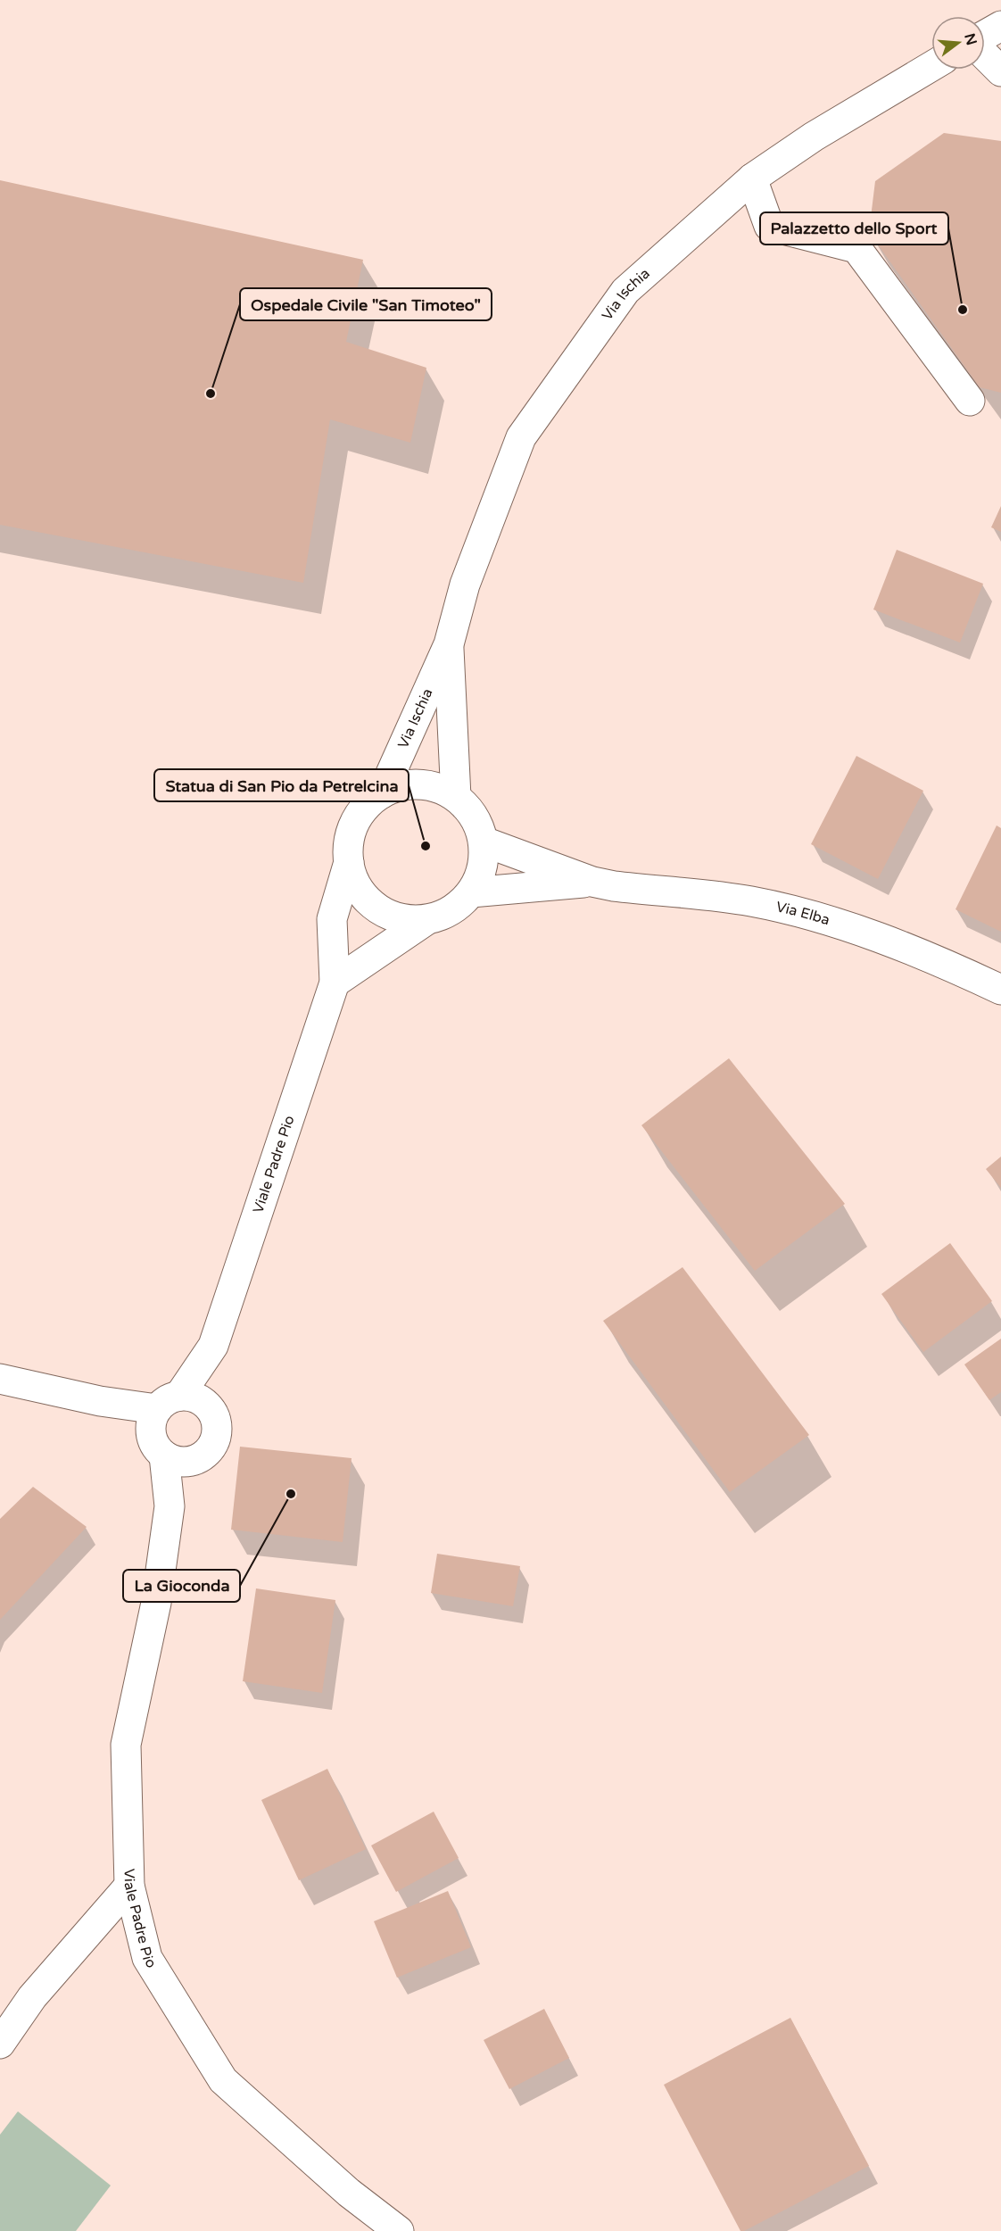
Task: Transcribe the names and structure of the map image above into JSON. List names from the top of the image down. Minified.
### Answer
{"streets":{"street":["Via Ischia","Via Elba","Viale Padre Pio"]},"crossings":[["Via Ischia","Via Elba"],["Via Ischia","Viale Padre Pio"],["Via Elba","Viale Padre Pio"]],"places":["Palazzetto dello Sport","Ospedale Civile \"San Timoteo\"","Statua di San Pio da Petrelcina","La Gioconda"],"north":"right"}
